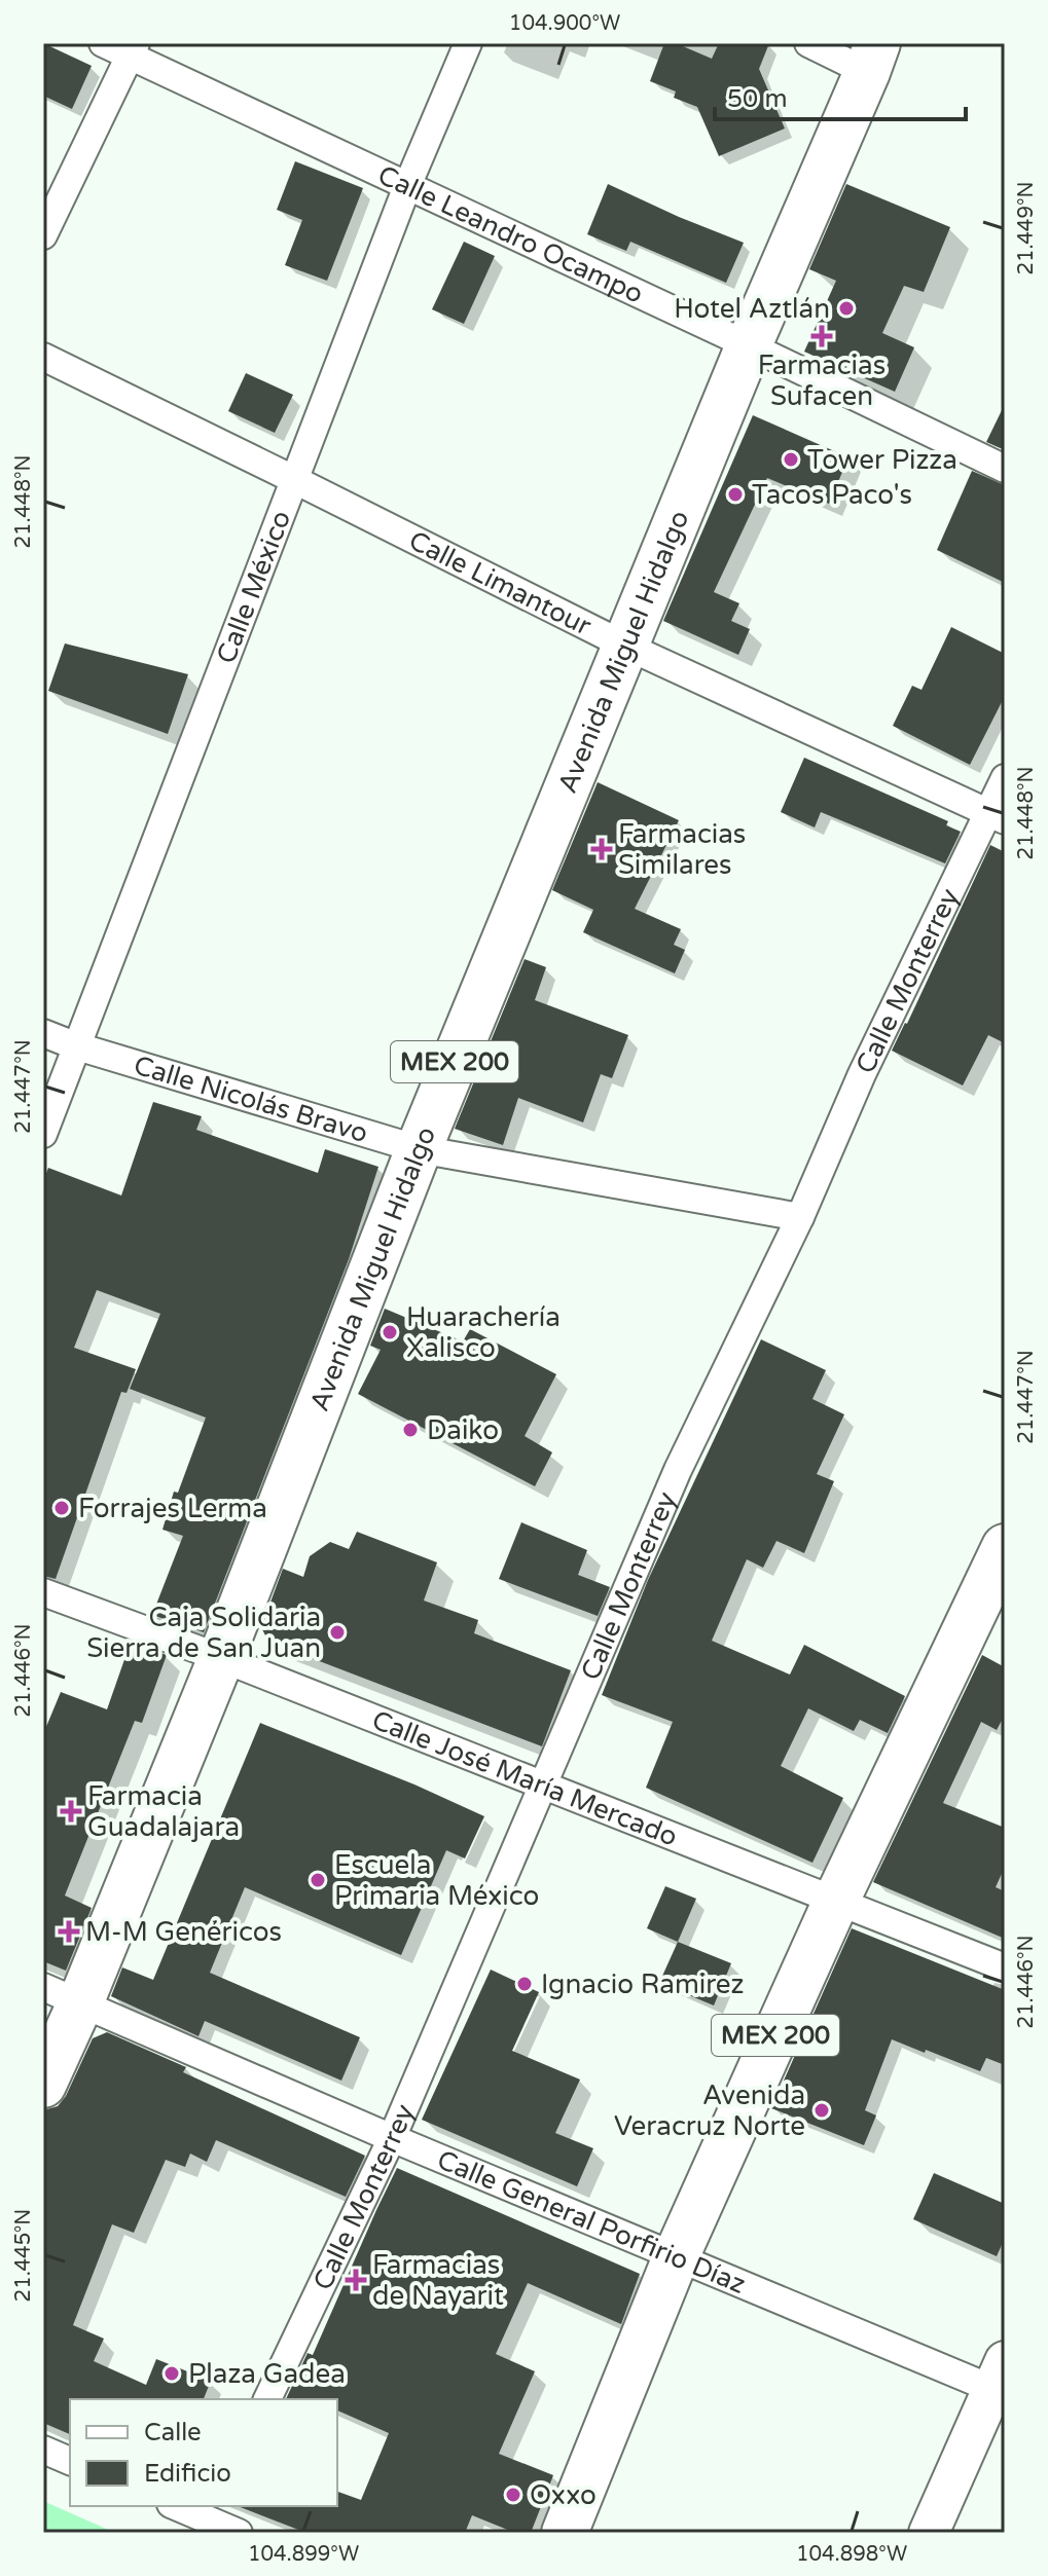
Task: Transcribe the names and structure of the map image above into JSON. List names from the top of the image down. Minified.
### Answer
{"streets":{"highway":["Avenida Miguel Hidalgo","MEX 200"],"street":["Calle Leandro Ocampo","Calle Limantour","Calle México","Calle Monterrey","Calle Nicolás Bravo","Calle José María Mercado","Calle General Porfirio Díaz"]},"crossings":[["Calle Leandro Ocampo","Calle México"],["Calle Leandro Ocampo","Avenida Miguel Hidalgo"],["Calle Limantour","Calle México"],["Calle Limantour","Avenida Miguel Hidalgo"],["Calle Limantour","Calle Monterrey"],["Calle México","Calle Nicolás Bravo"],["Avenida Miguel Hidalgo","Calle Nicolás Bravo"],["Avenida Miguel Hidalgo","Calle José María Mercado"],["Avenida Miguel Hidalgo","Calle General Porfirio Díaz"],["Calle Monterrey","Calle Nicolás Bravo"],["Calle Monterrey","Calle José María Mercado"],["Calle Monterrey","Calle General Porfirio Díaz"],["MEX 200","Calle José María Mercado"],["MEX 200","Calle General Porfirio Díaz"]],"places":{"other":["Hotel Aztlán","Tower Pizza","Tacos Paco's","Huarachería Xalisco","Daiko","Forrajes Lerma","Caja Solidaria Sierra de San Juan","Escuela Primaria México","Ignacio Ramirez","Avenida Veracruz Norte","Plaza Gadea","Oxxo"],"health":["Farmacias Sufacen","Farmacias Similares","Farmacia Guadalajara","M-M Genéricos","Farmacias de Nayarit"]},"legend":["Calle","Edificio"],"scale_bar":"50 m","coordinates":["104.900°W","21.449°N","21.448°N","21.447°N","21.446°N","21.445°N","104.899°W","104.898°W"]}
